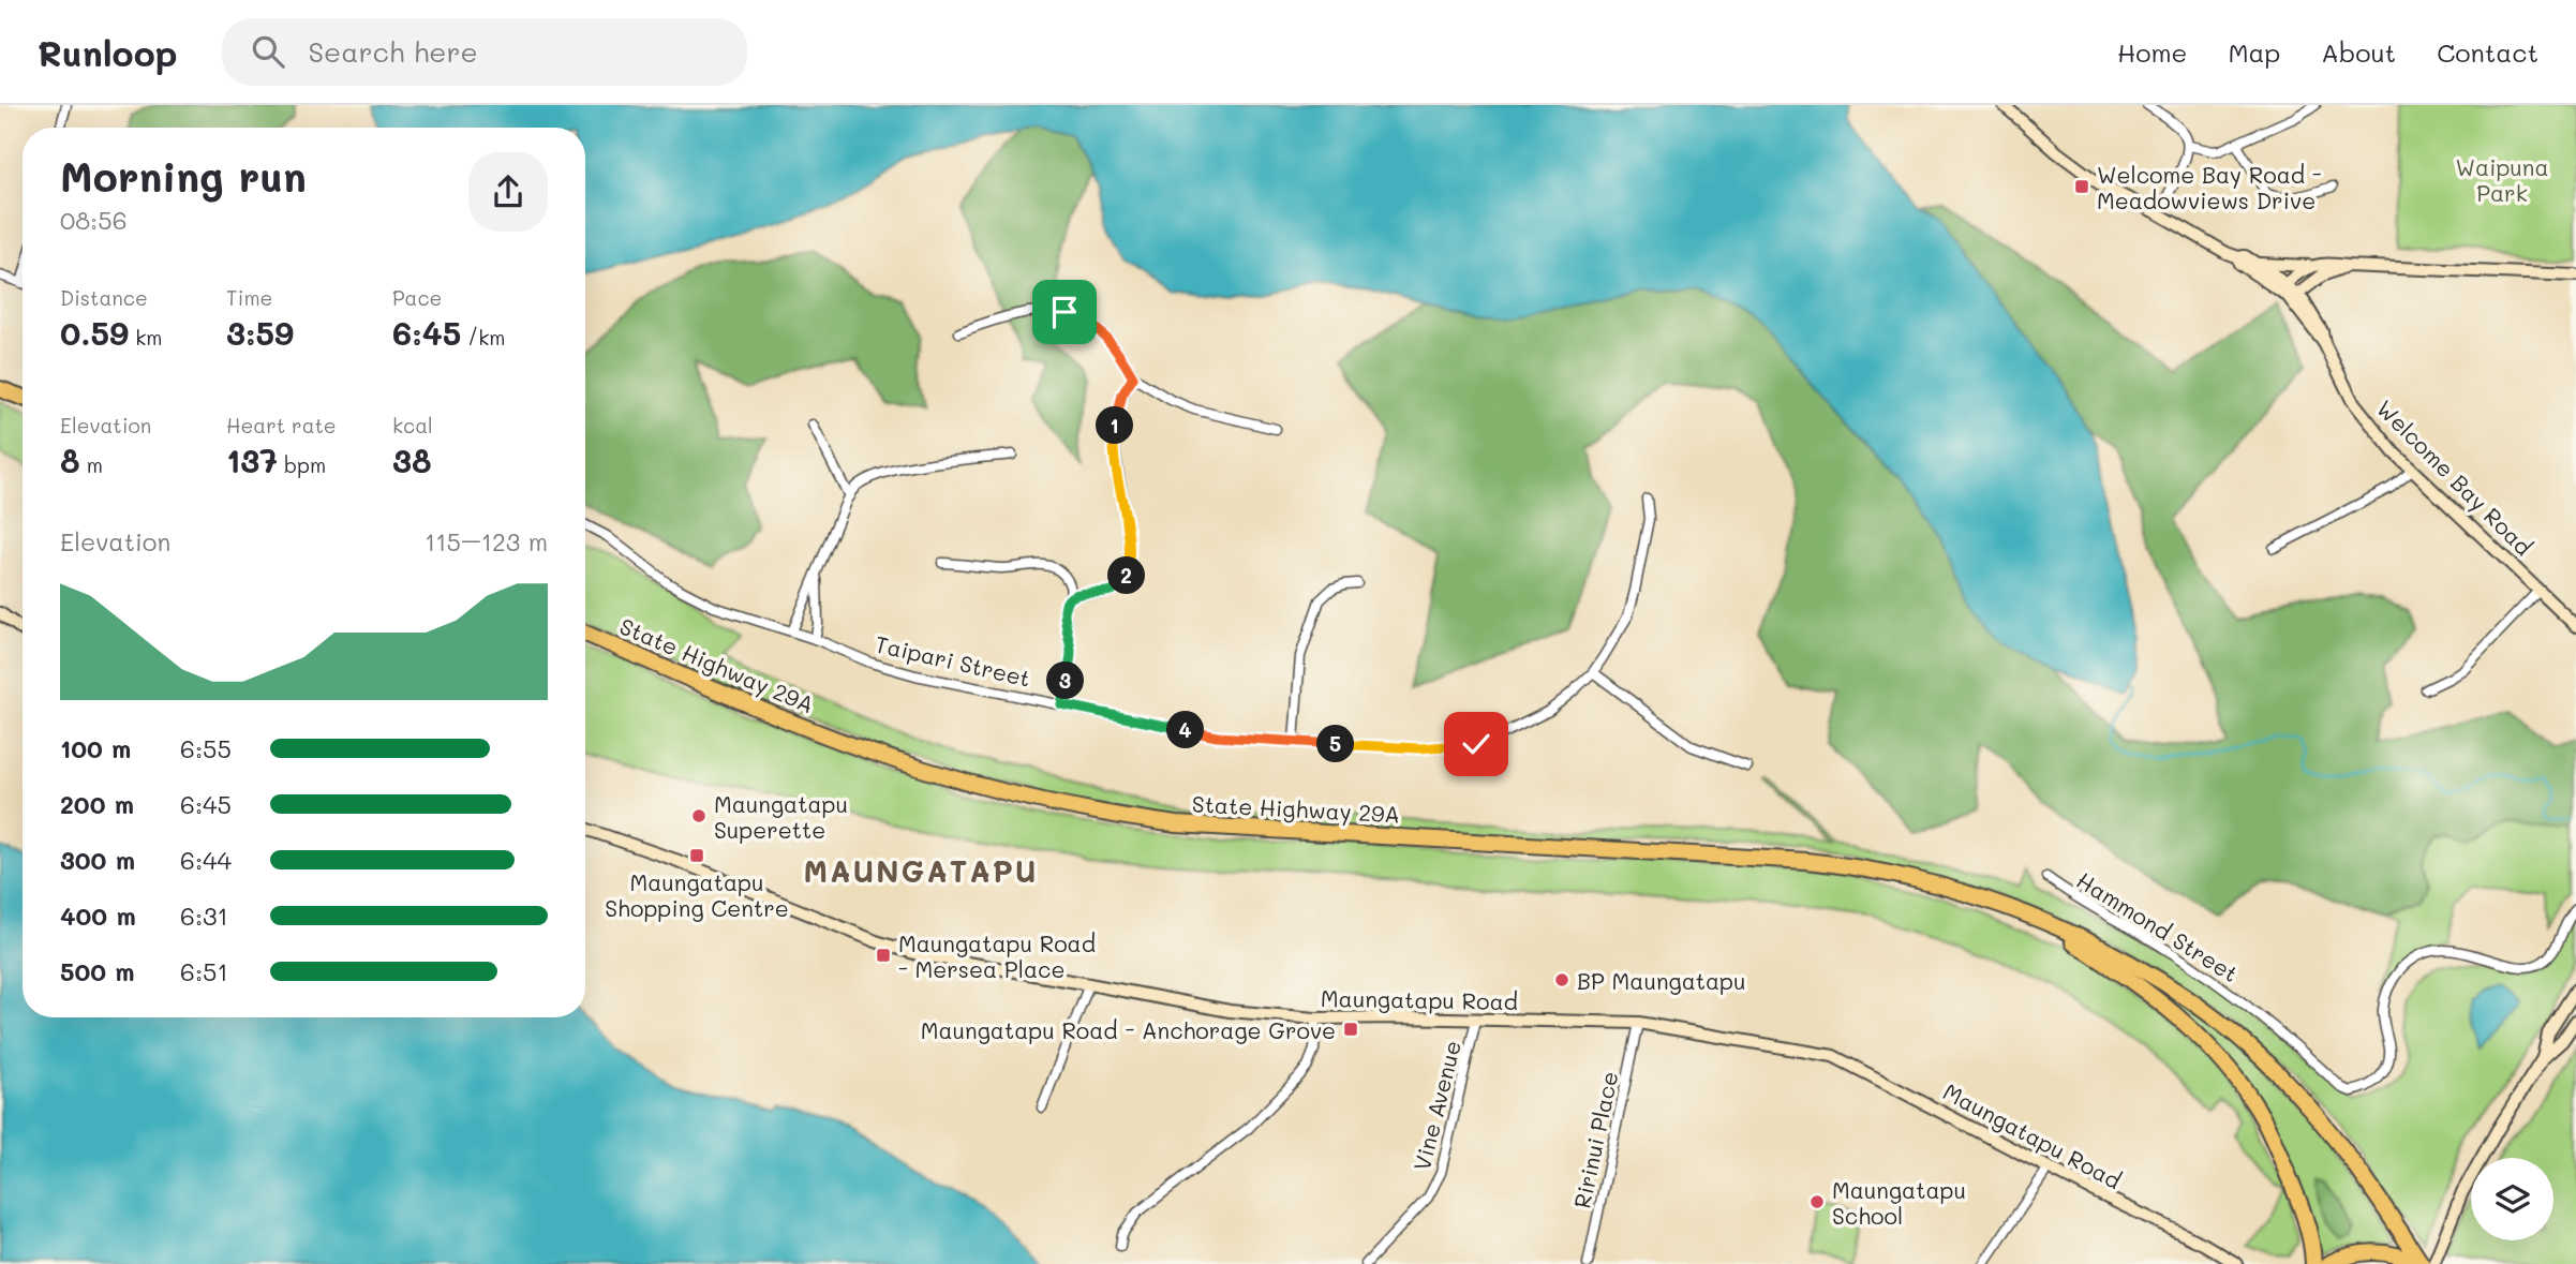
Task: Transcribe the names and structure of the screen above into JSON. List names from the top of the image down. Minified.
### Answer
{"streets":{"highway":["State Highway 29A"],"street":["Welcome Bay Road","Taipari Street","Hammond Street","Maungatapu Road","Vine Avenue","Ririnui Place"]},"crossings":[["Maungatapu Road","Vine Avenue"],["Maungatapu Road","Ririnui Place"]],"districts":["MAUNGATAPU"],"parks":["Waipuna Park"],"places":{"transit":["Welcome Bay Road - Meadowviews Drive","Maungatapu Shopping Centre","Maungatapu Road - Mersea Place","Maungatapu Road - Anchorage Grove"],"other":["Maungatapu Superette","BP Maungatapu","Maungatapu School"]},"page":{"header":"Runloop","search":"Search here","nav":["Home","Map","About","Contact"],"heading":["Morning run","08:56"],"stats":[["Distance","0.59 km"],["Time","3:59"],["Pace","6:45 /km"],["Elevation","8 m"],["Heart rate","137 bpm"],["kcal","38"]],"pins":["1","2","3","4","5"],"chart":["Elevation","115–123 m"],"list":[{"name":"100 m","note":"6:55"},{"name":"200 m","note":"6:45"},{"name":"300 m","note":"6:44"},{"name":"400 m","note":"6:31"},{"name":"500 m","note":"6:51"}]}}
